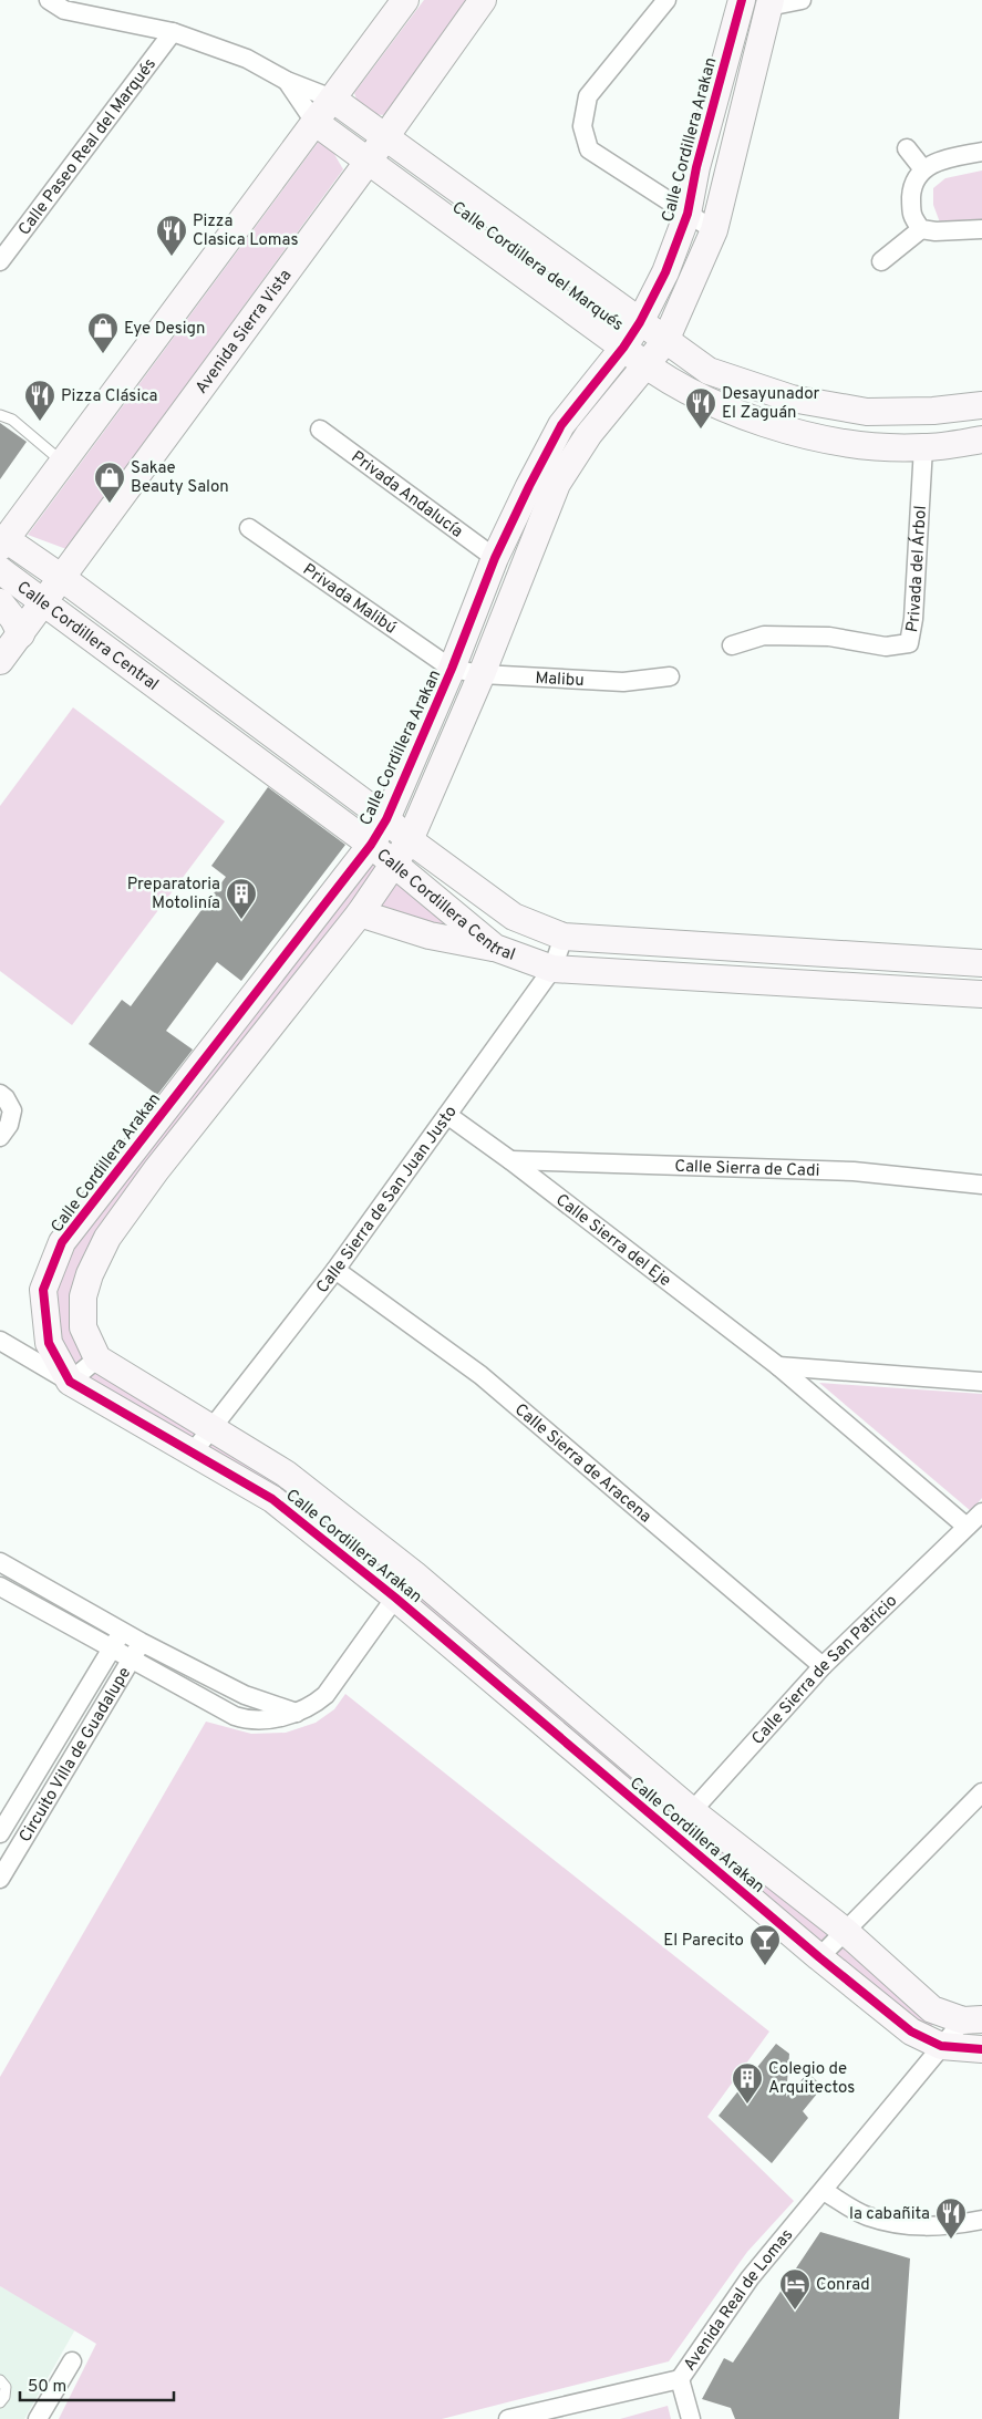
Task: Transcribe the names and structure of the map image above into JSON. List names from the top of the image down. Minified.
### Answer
{"streets":{"street":["Calle Cordillera Arakan","Calle Paseo Real del Marqués","Calle Cordillera del Marqués","Avenida Sierra Vista","Privada Andalucía","Privada del Árbol","Privada Malibú","Calle Cordillera Central","Malibu","Calle Sierra de Cadi","Calle Sierra de San Juan Justo","Calle Sierra del Eje","Calle Sierra de Aracena","Calle Sierra de San Patricio","Circuito Villa de Guadalupe","Avenida Real de Lomas"]},"crossings":[["Calle Cordillera Arakan","Calle Cordillera del Marqués"],["Calle Cordillera Arakan","Privada Andalucía"],["Calle Cordillera Arakan","Privada Malibú"],["Calle Cordillera Arakan","Calle Cordillera Central"],["Calle Cordillera Arakan","Malibu"],["Calle Cordillera Arakan","Calle Sierra de San Juan Justo"],["Calle Cordillera Arakan","Calle Sierra de San Patricio"],["Calle Cordillera Arakan","Circuito Villa de Guadalupe"],["Calle Cordillera Arakan","Avenida Real de Lomas"],["Calle Paseo Real del Marqués","Calle Cordillera del Marqués"],["Calle Cordillera del Marqués","Avenida Sierra Vista"],["Calle Cordillera del Marqués","Privada del Árbol"],["Avenida Sierra Vista","Calle Cordillera Central"],["Privada Malibú","Malibu"],["Calle Cordillera Central","Calle Sierra de San Juan Justo"],["Calle Sierra de Cadi","Calle Sierra del Eje"],["Calle Sierra de San Juan Justo","Calle Sierra del Eje"],["Calle Sierra de San Juan Justo","Calle Sierra de Aracena"],["Calle Sierra del Eje","Calle Sierra de San Patricio"],["Calle Sierra de Aracena","Calle Sierra de San Patricio"]],"places":{"restaurant":["Pizza Clasica Lomas","Pizza Clásica","Desayunador El Zaguán","la cabañita"],"shop":["Eye Design","Sakae Beauty Salon"],"building":["Preparatoria Motolinía","Colegio de Arquitectos"],"bar":["El Parecito"],"hotel":["Conrad"]},"scale_bar":"50 m"}
